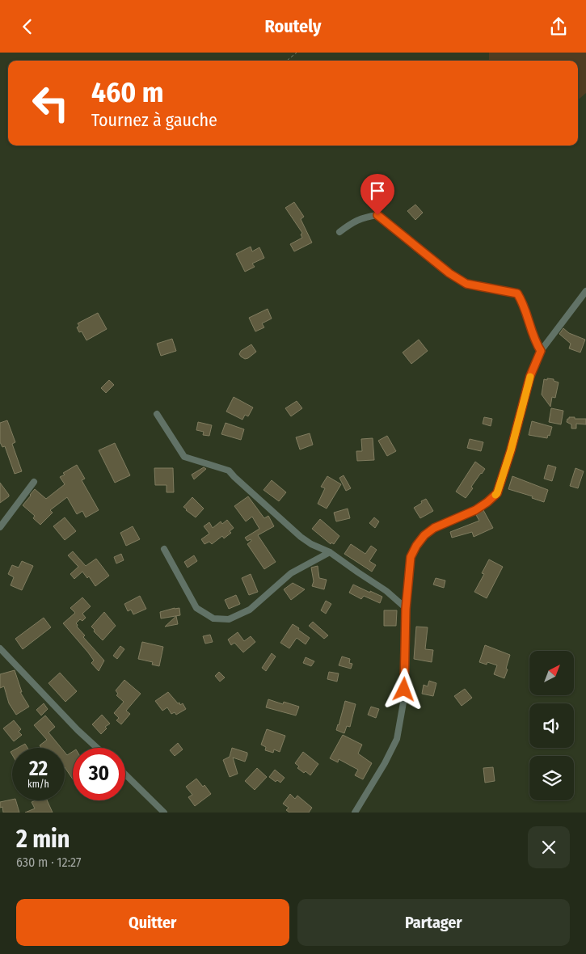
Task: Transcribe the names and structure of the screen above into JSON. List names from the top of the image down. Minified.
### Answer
{"north":"top right","page":{"header":"Routely","turn":["460 m","Tournez à gauche"],"speed":"22 km/h","limit":"30","heading":["2 min","630 m · 12:27"],"buttons":["Quitter","Partager"]}}
